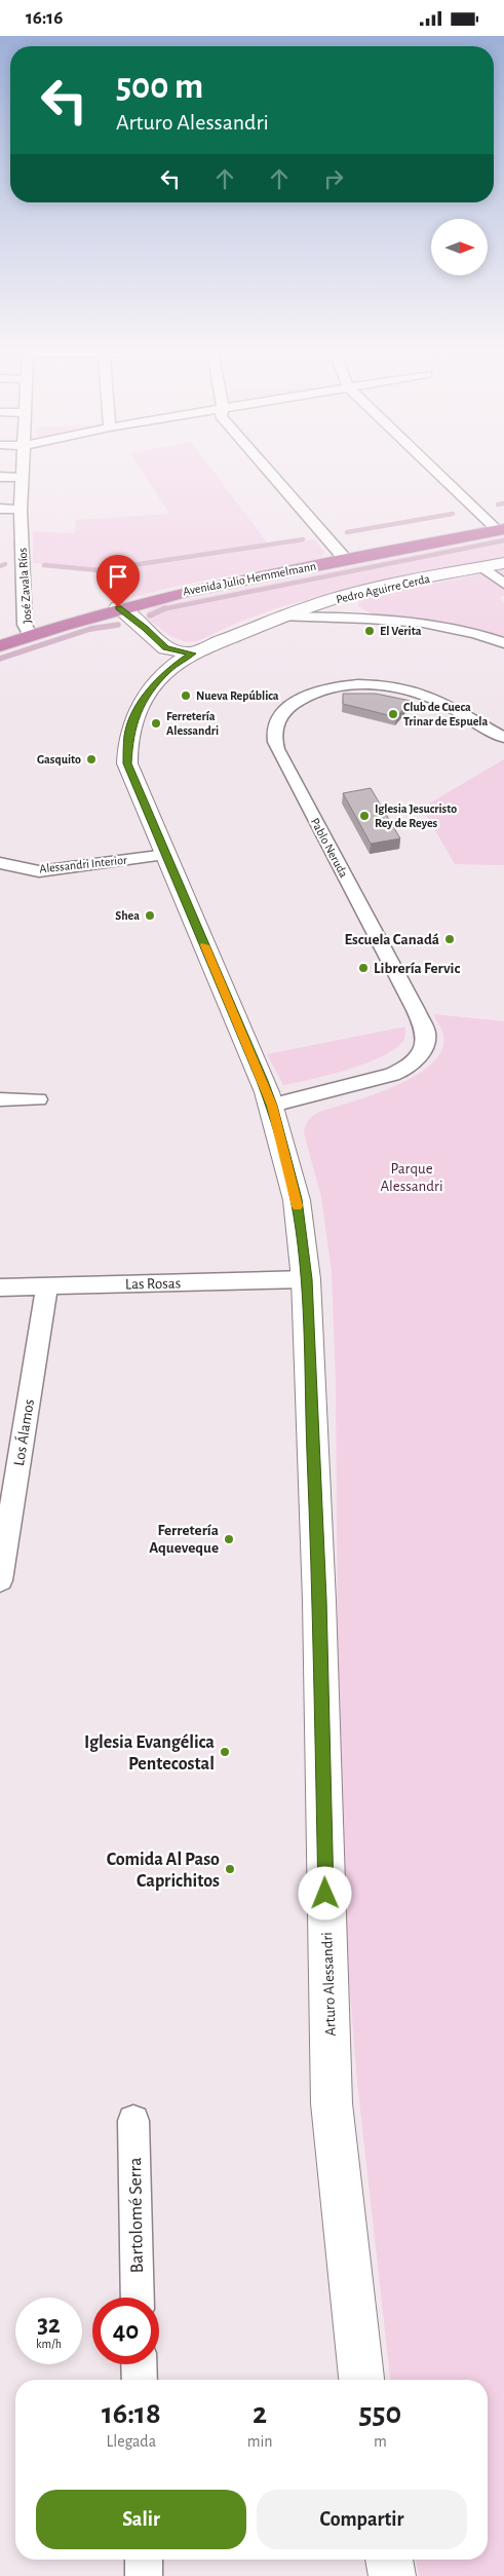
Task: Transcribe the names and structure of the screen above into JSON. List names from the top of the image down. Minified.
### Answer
{"streets":{"highway":["Avenida Julio Hemmelmann"],"street":["José Zavala Ríos","Pedro Aguirre Cerda","Pablo Neruda","Alessandri Interior","Las Rosas","Los Álamos","Arturo Alessandri","Bartolomé Serra"]},"crossings":[["Avenida Julio Hemmelmann","José Zavala Ríos"],["Pedro Aguirre Cerda","Arturo Alessandri"],["Pablo Neruda","Arturo Alessandri"],["Alessandri Interior","Arturo Alessandri"],["Las Rosas","Los Álamos"],["Las Rosas","Arturo Alessandri"]],"parks":["Parque Alessandri"],"places":["El Verita","Nueva República","Club de Cueca Trinar de Espuela","Ferretería Alessandri","Gasquito","Iglesia Jesucristo Rey de Reyes","Shea","Escuela Canadá","Librería Fervic","Ferretería Aqueveque","Iglesia Evangélica Pentecostal","Comida Al Paso Caprichitos"],"north":"right","page":{"status":"16:16","turn":["500 m","Arturo Alessandri"],"speed":"32 km/h","limit":"40","eta":["16:18","Llegada","2","min","550","m"],"buttons":["Salir","Compartir"]}}
